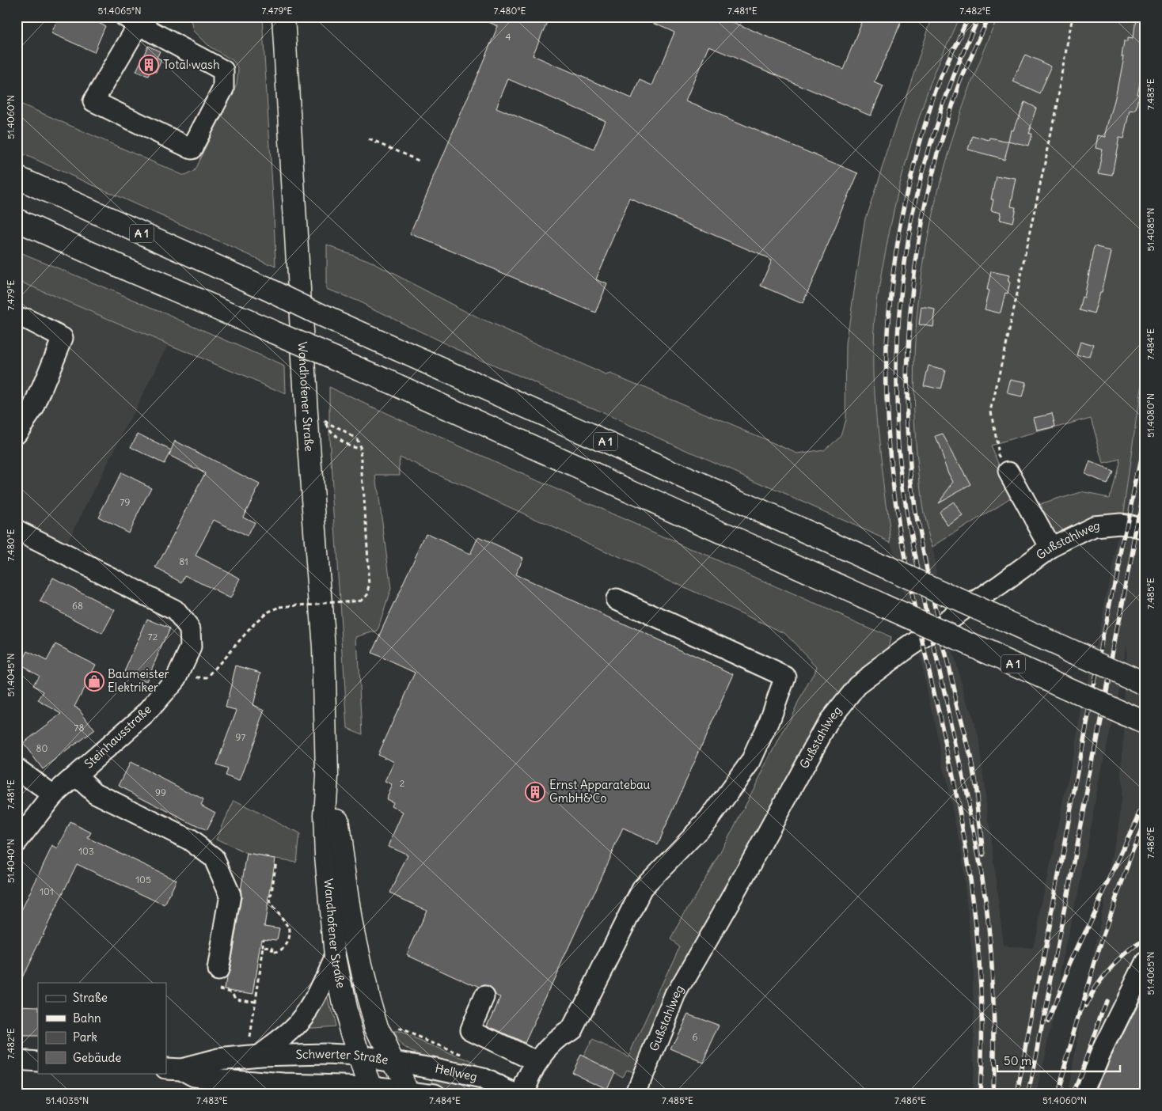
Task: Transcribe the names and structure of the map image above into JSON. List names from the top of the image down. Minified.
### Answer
{"streets":{"main road":["A 1","Wandhofener Straße","Schwerter Straße"],"street":["Gußstahlweg","Steinhausstraße","Hellweg"]},"crossings":[["Wandhofener Straße","Schwerter Straße"],["Wandhofener Straße","Hellweg"],["Schwerter Straße","Hellweg"]],"places":{"building":["Total wash","Ernst Apparatebau GmbH&Co"],"shop":["Baumeister Elektriker"]},"house_numbers":["4","79","81","68","72","78","97","80","2","99","103","105","101","6"],"legend":["Straße","Bahn","Park","Gebäude"],"scale_bar":"50 m","coordinates":["51.4065°N","7.479°E","7.480°E","7.481°E","7.482°E","7.483°E","51.4060°N","51.4085°N","7.484°E","51.4080°N","7.485°E","51.4045°N","7.486°E","51.4040°N","51.4035°N"]}
